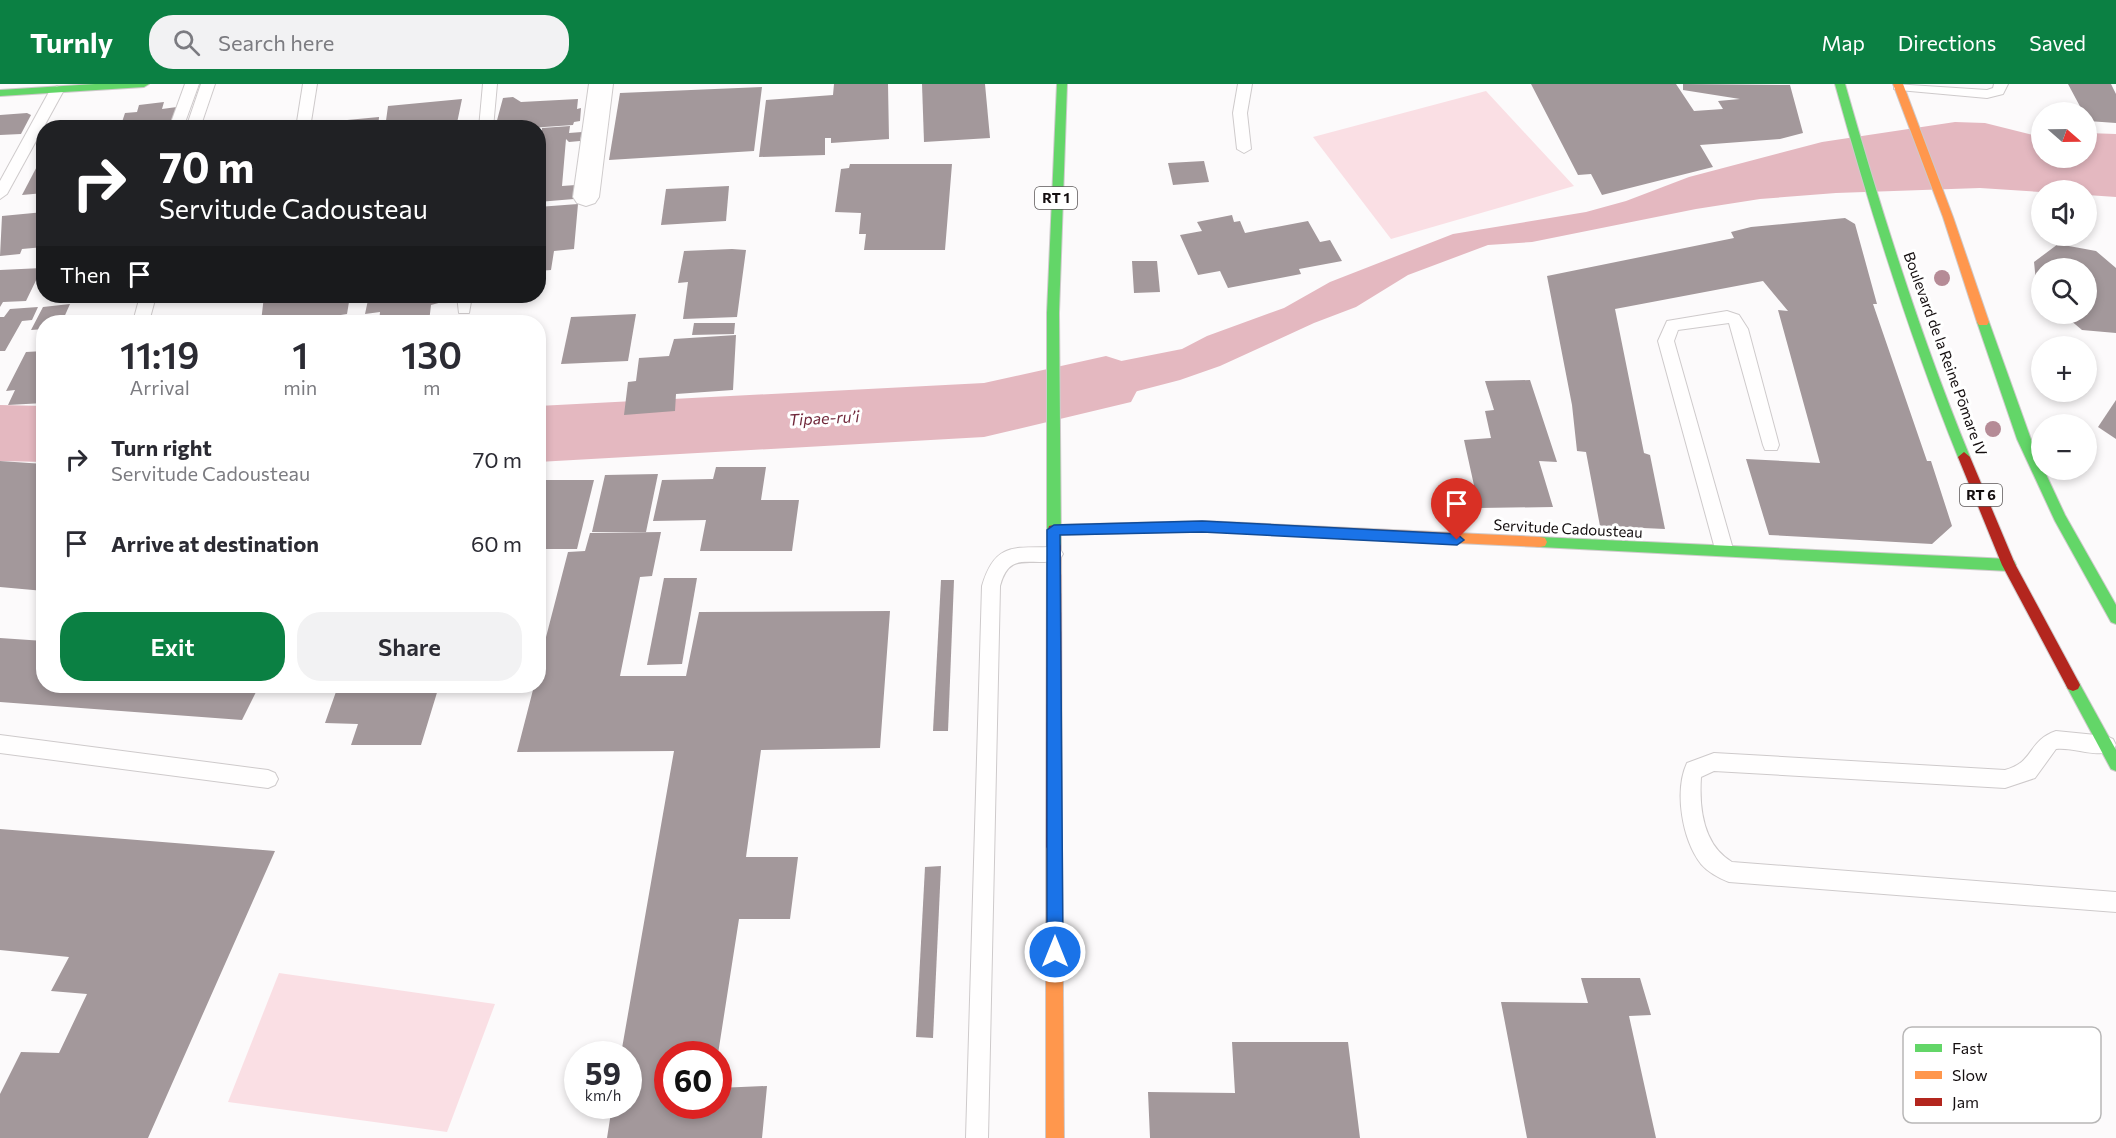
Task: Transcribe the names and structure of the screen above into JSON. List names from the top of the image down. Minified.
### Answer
{"streets":{"main road":["RT 1","Boulevard de la Reine Pōmare IV","RT 6","Servitude Cadousteau"]},"crossings":[["RT 1","Servitude Cadousteau"],["Boulevard de la Reine Pōmare IV","Servitude Cadousteau"]],"water":["Tipae-ru’i"],"legend":["Fast","Slow","Jam"],"north":"right","page":{"header":"Turnly","search":"Search here","nav":["Map","Directions","Saved"],"map_buttons":["+","−"],"turn":["70 m","Servitude Cadousteau"],"then":"Then","eta":["11:19","Arrival","1","min","130","m"],"list":[{"name":"Turn right","note":"Servitude Cadousteau","value":"70 m"},{"name":"Arrive at destination","value":"60 m"}],"buttons":["Exit","Share"],"speed":"59 km/h","limit":"60"}}
